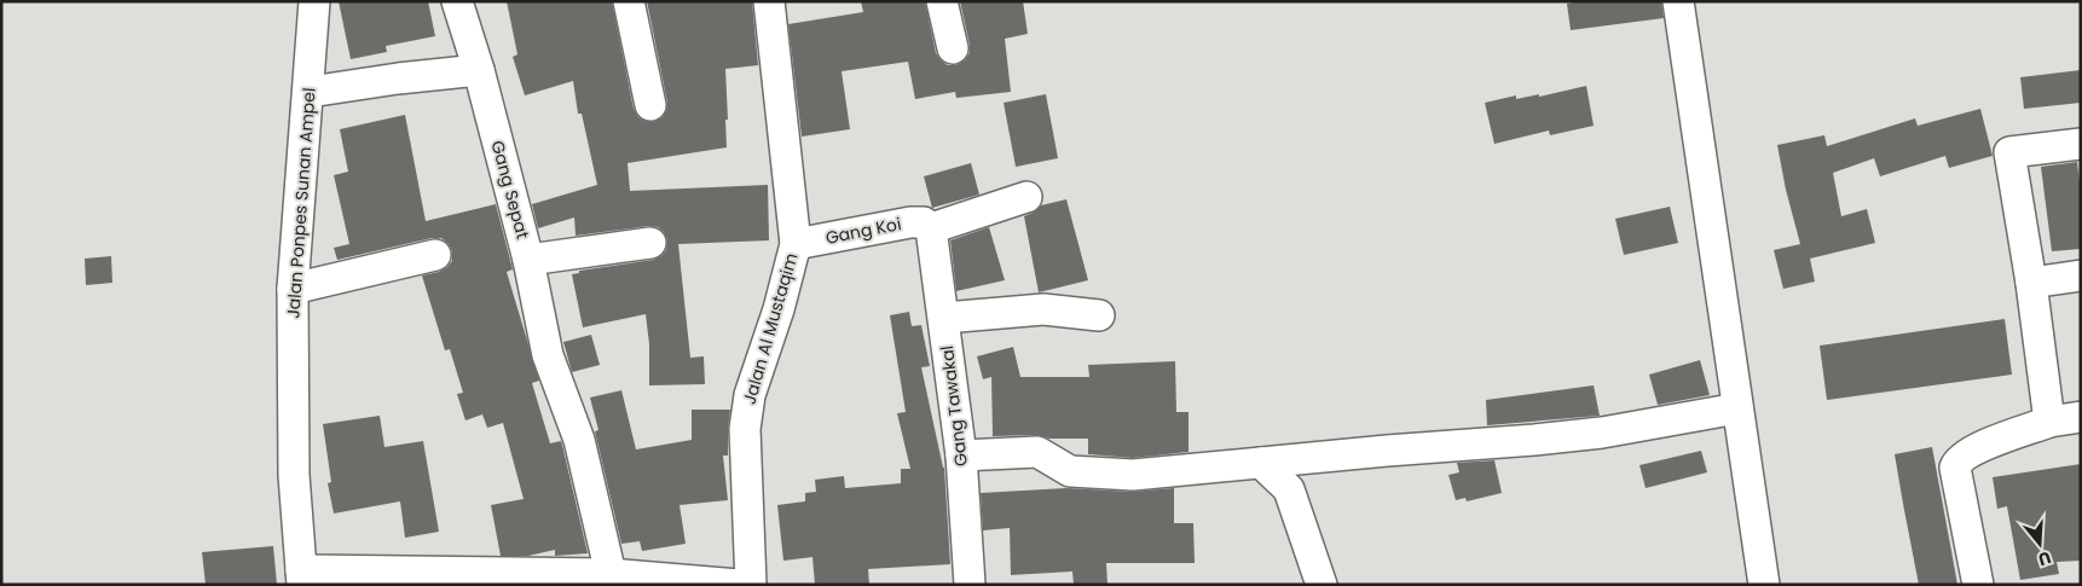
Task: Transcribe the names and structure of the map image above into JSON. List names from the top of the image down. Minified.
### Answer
{"streets":{"street":["Gang Sepat","Jalan Ponpes Sunan Ampel","Gang Koi","Jalan Al Mustaqim","Gang Tawakal"]},"crossings":[["Gang Koi","Jalan Al Mustaqim"],["Gang Koi","Gang Tawakal"]],"north":"bottom"}
